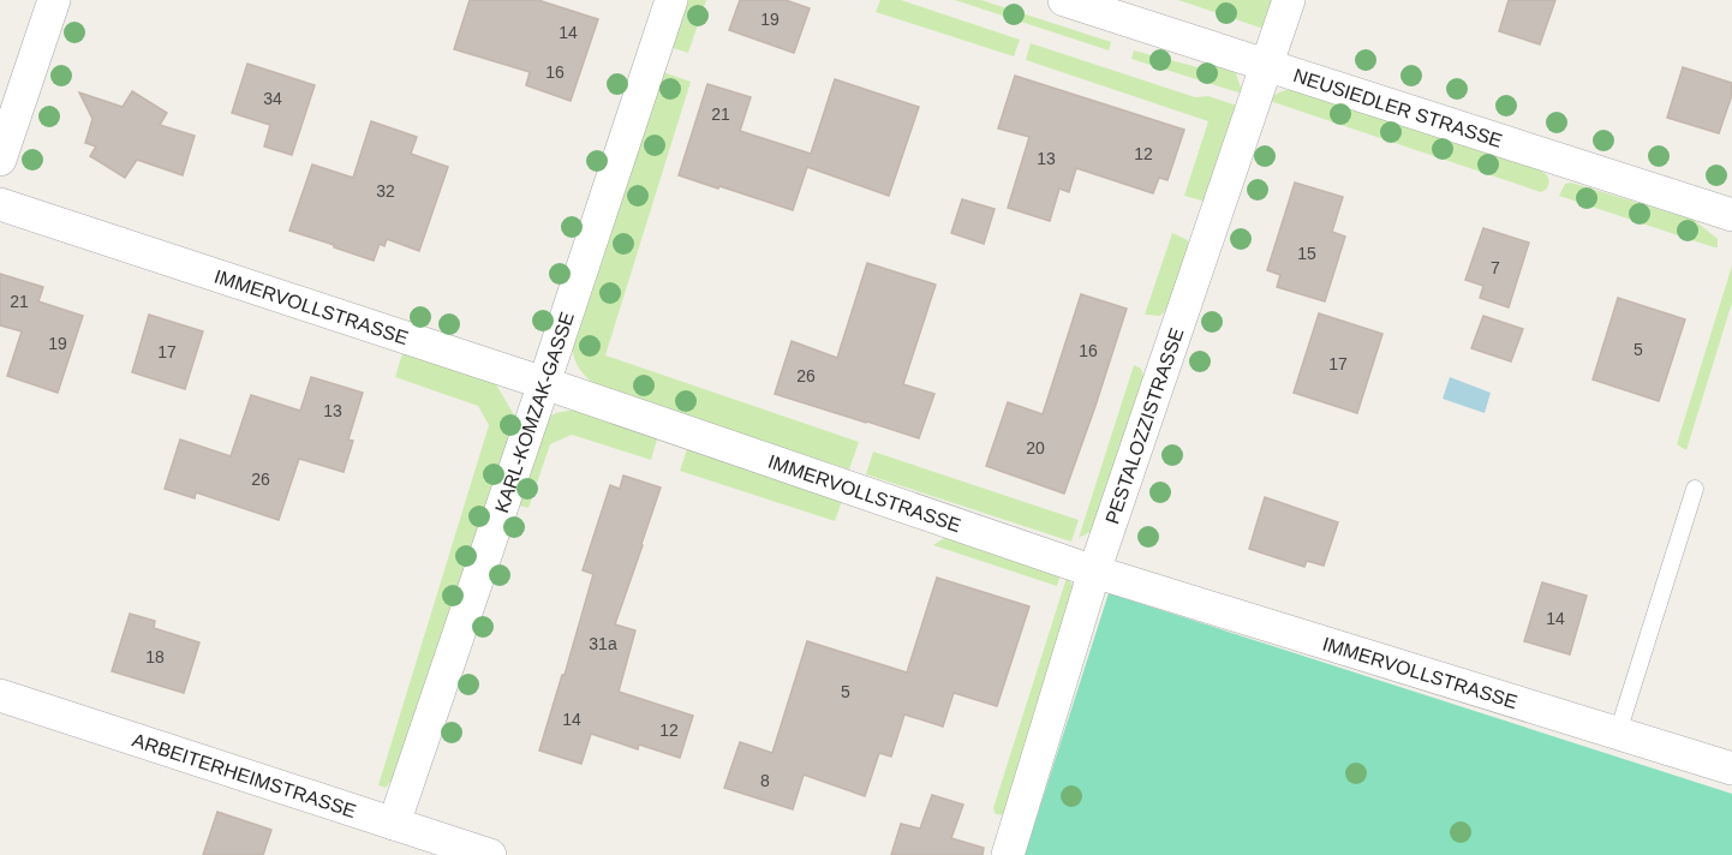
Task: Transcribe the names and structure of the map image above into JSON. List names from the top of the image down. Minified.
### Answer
{"streets":{"street":["NEUSIEDLER STRASSE","IMMERVOLLSTRASSE","KARL-KOMZAK-GASSE","PESTALOZZISTRASSE","ARBEITERHEIMSTRASSE"]},"crossings":[["NEUSIEDLER STRASSE","PESTALOZZISTRASSE"],["IMMERVOLLSTRASSE","KARL-KOMZAK-GASSE"],["IMMERVOLLSTRASSE","PESTALOZZISTRASSE"],["KARL-KOMZAK-GASSE","ARBEITERHEIMSTRASSE"]],"house_numbers":["19","14","16","34","21","12","13","32","15","7","21","19","5","16","17","17","26","13","20","26","14","31a","18","5","14","12","8"]}
